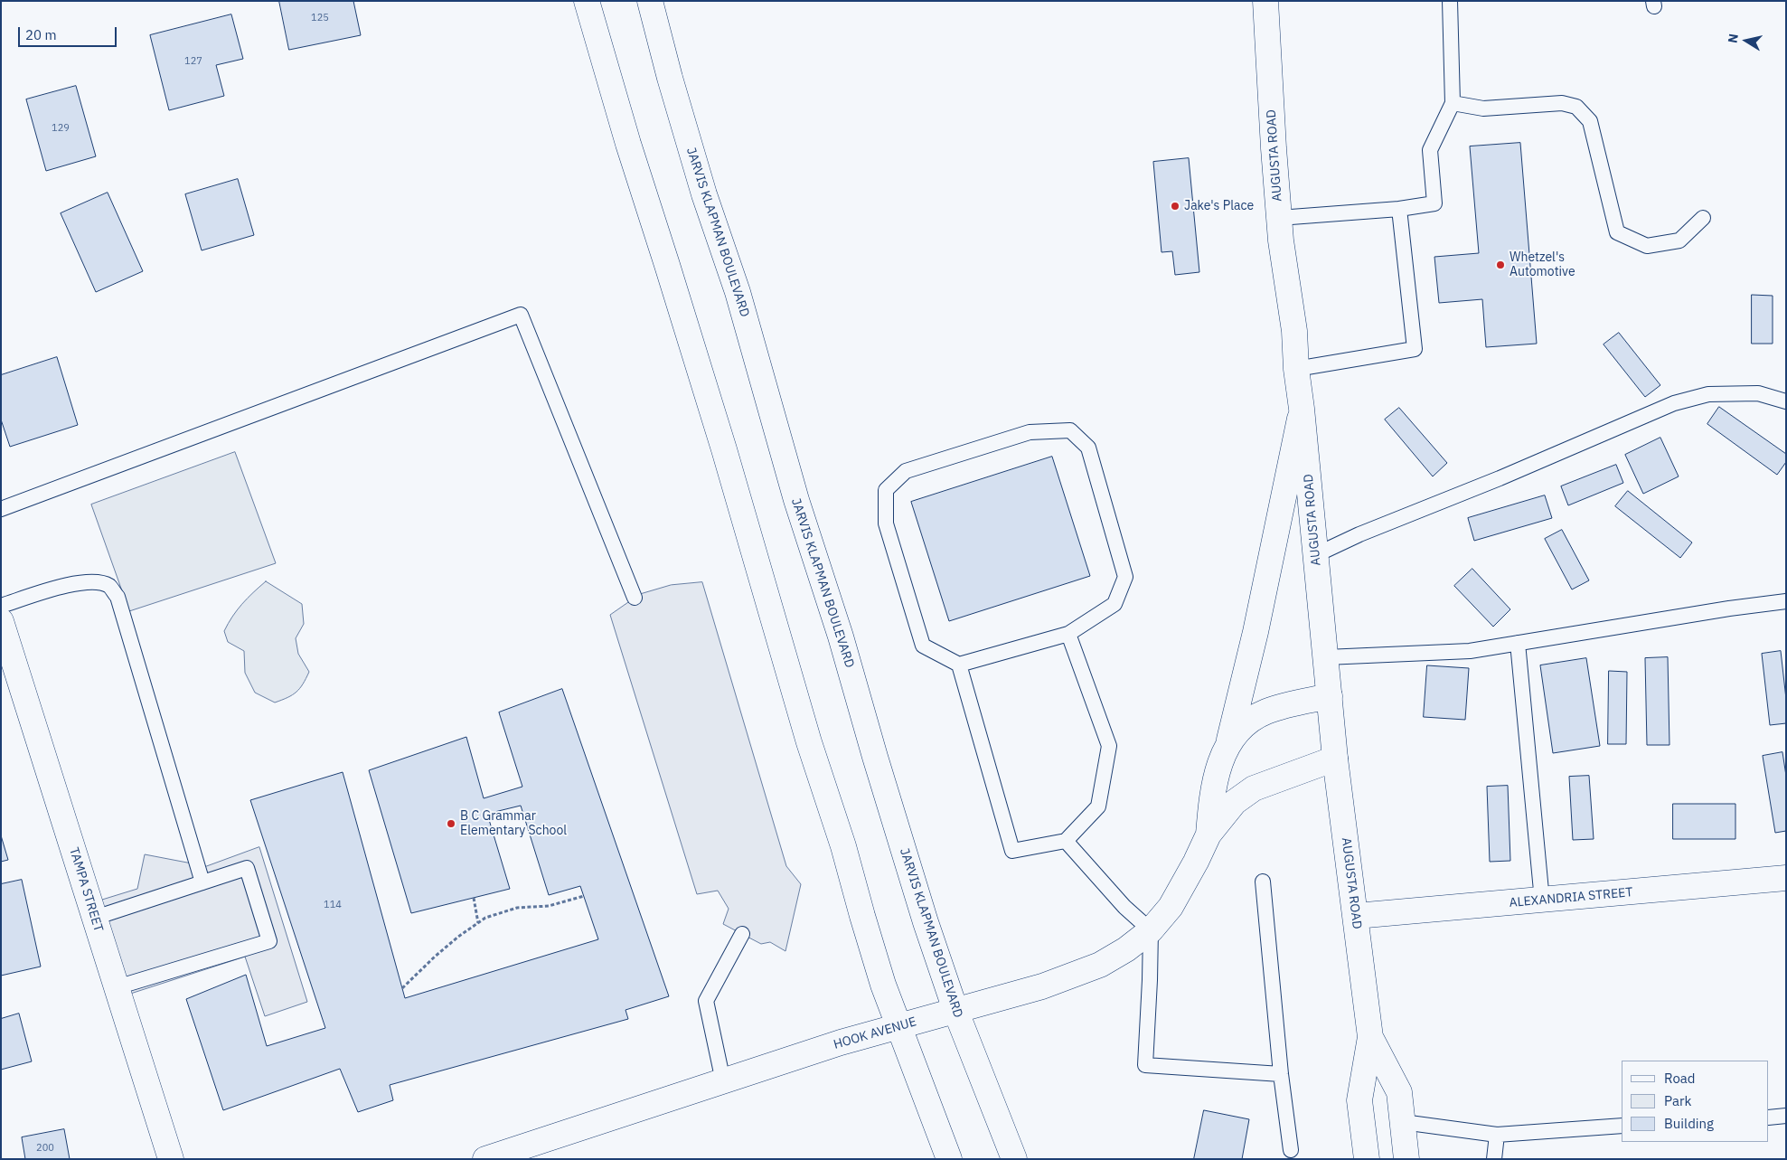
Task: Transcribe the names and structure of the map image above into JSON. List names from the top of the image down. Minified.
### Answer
{"streets":{"main road":["AUGUSTA ROAD","JARVIS KLAPMAN BOULEVARD","TAMPA STREET","ALEXANDRIA STREET","HOOK AVENUE"]},"crossings":[["AUGUSTA ROAD","ALEXANDRIA STREET"],["AUGUSTA ROAD","HOOK AVENUE"],["JARVIS KLAPMAN BOULEVARD","HOOK AVENUE"]],"places":["Jake's Place","Whetzel's Automotive","B C Grammar Elementary School"],"house_numbers":["125","127","129","114","200"],"legend":["Road","Park","Building"],"scale_bar":"20 m","north":"left"}
